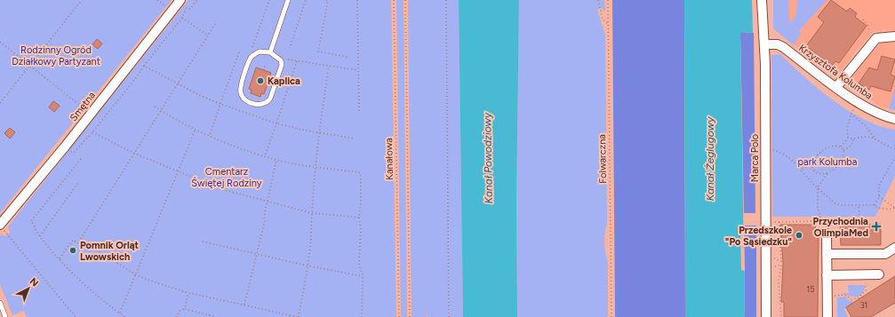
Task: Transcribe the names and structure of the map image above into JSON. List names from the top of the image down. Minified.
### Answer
{"streets":{"street":["Krzysztofa Kolumba","Smętna","Marca Polo"],"path":["Kanałowa","Folwarczna"]},"crossings":[["Krzysztofa Kolumba","Marca Polo"]],"water":["Kanał Powodziowy","Kanał Żeglugowy"],"parks":["Rodzinny Ogród Działkowy Partyzant","park Kolumba","Cmentarz Świętej Rodziny"],"places":{"other":["Kaplica","Przedszkole \"Po Sąsiedzku\"","Pomnik Orląt Lwowskich"],"health":["Przychodnia OlimpiaMed"]},"house_numbers":["15","31"],"north":"top right"}
